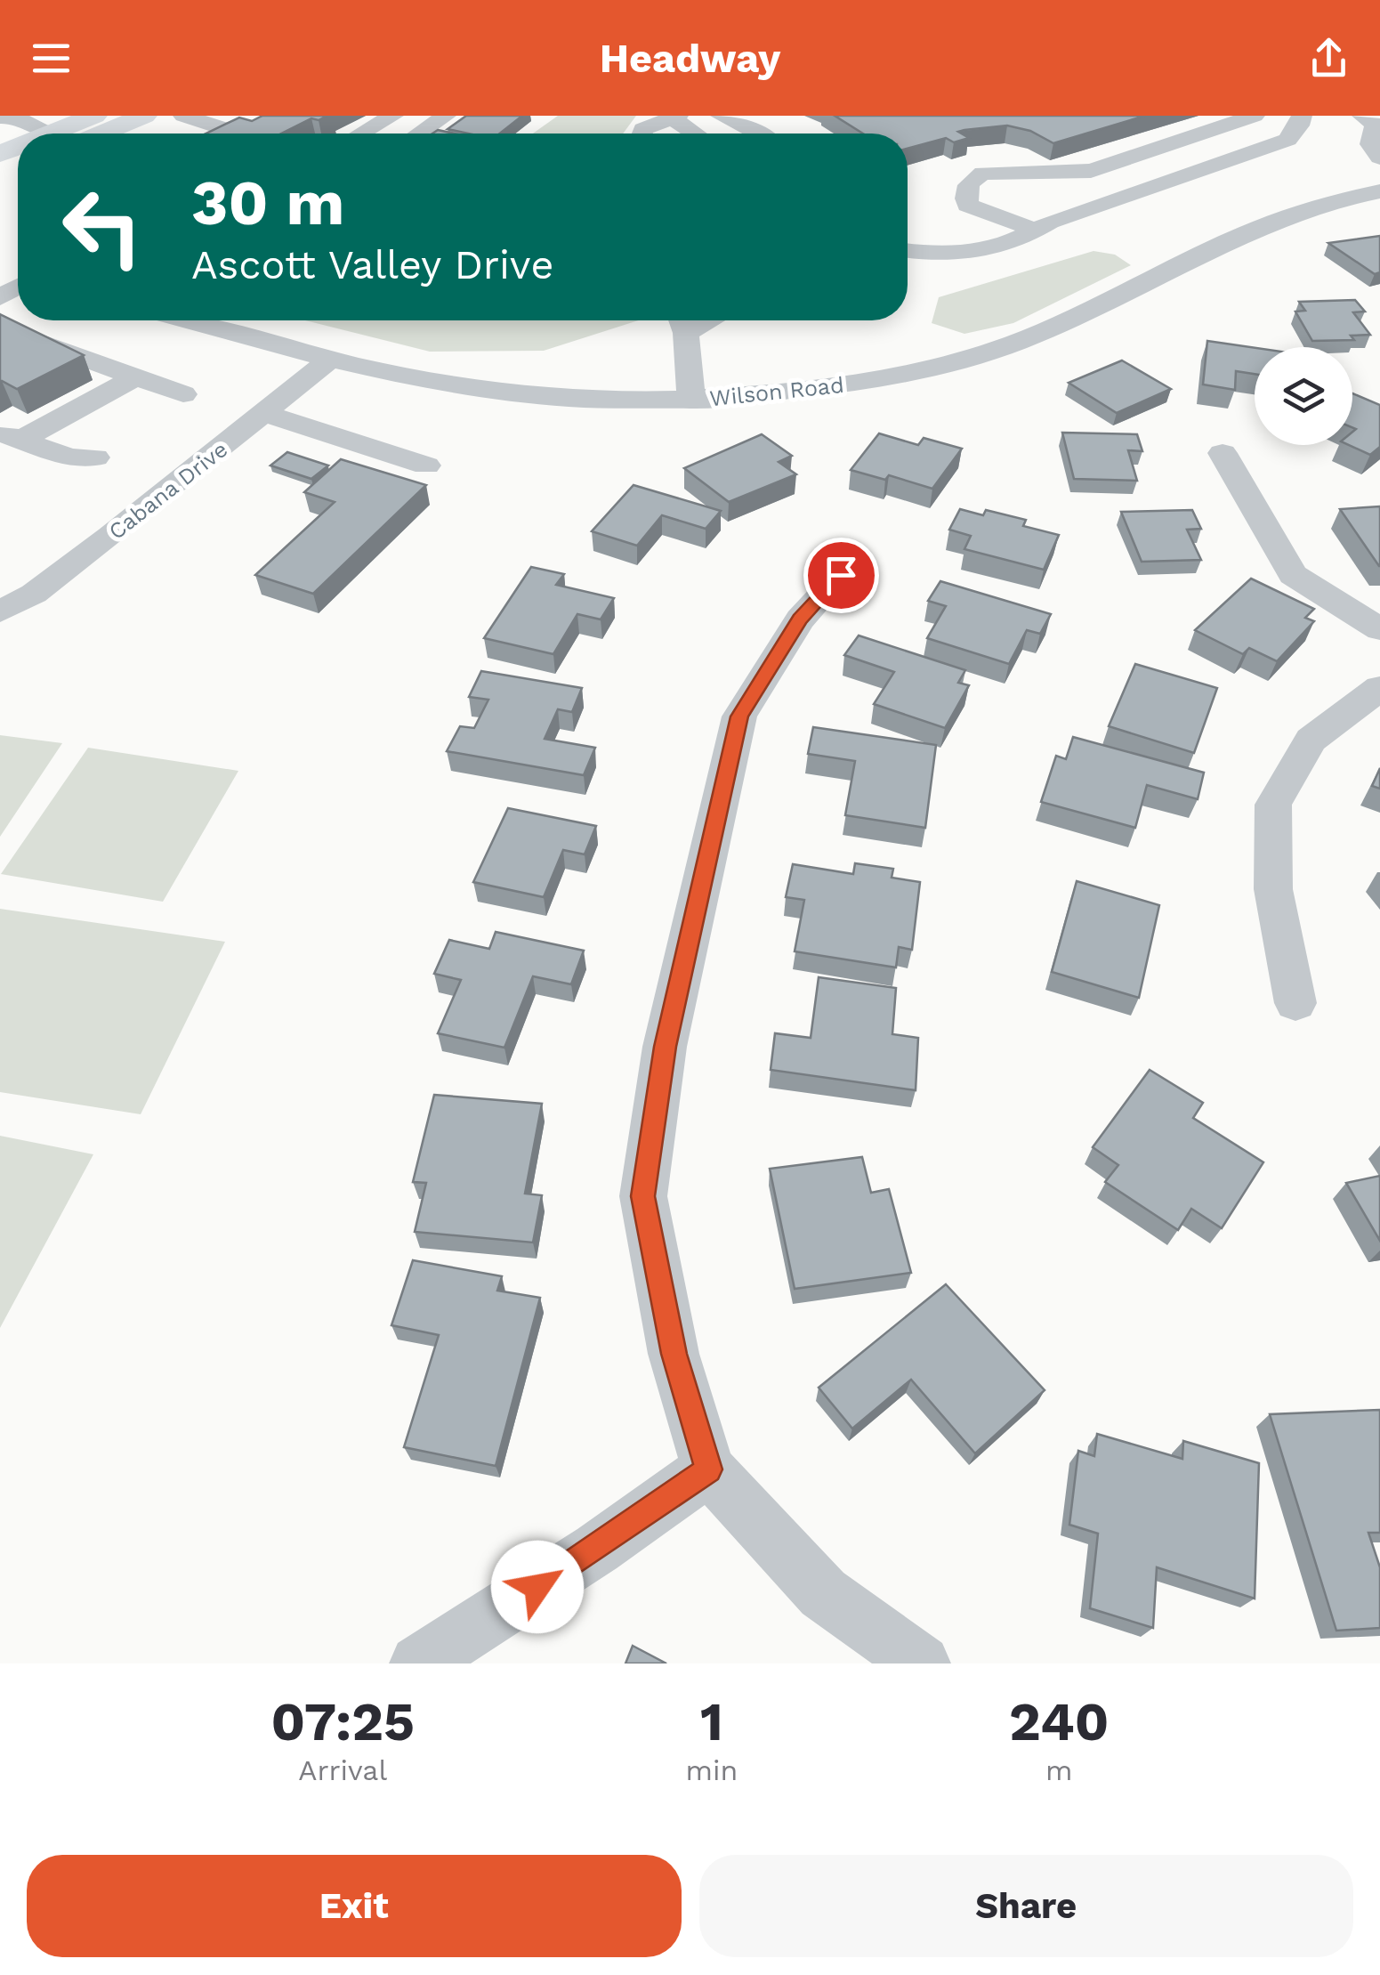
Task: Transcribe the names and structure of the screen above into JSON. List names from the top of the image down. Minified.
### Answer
{"streets":{"street":["Wilson Road","Cabana Drive"]},"crossings":[["Wilson Road","Cabana Drive"]],"page":{"header":"Headway","turn":["30 m","Ascott Valley Drive"],"eta":["07:25","Arrival","1","min","240","m"],"buttons":["Exit","Share"]}}
